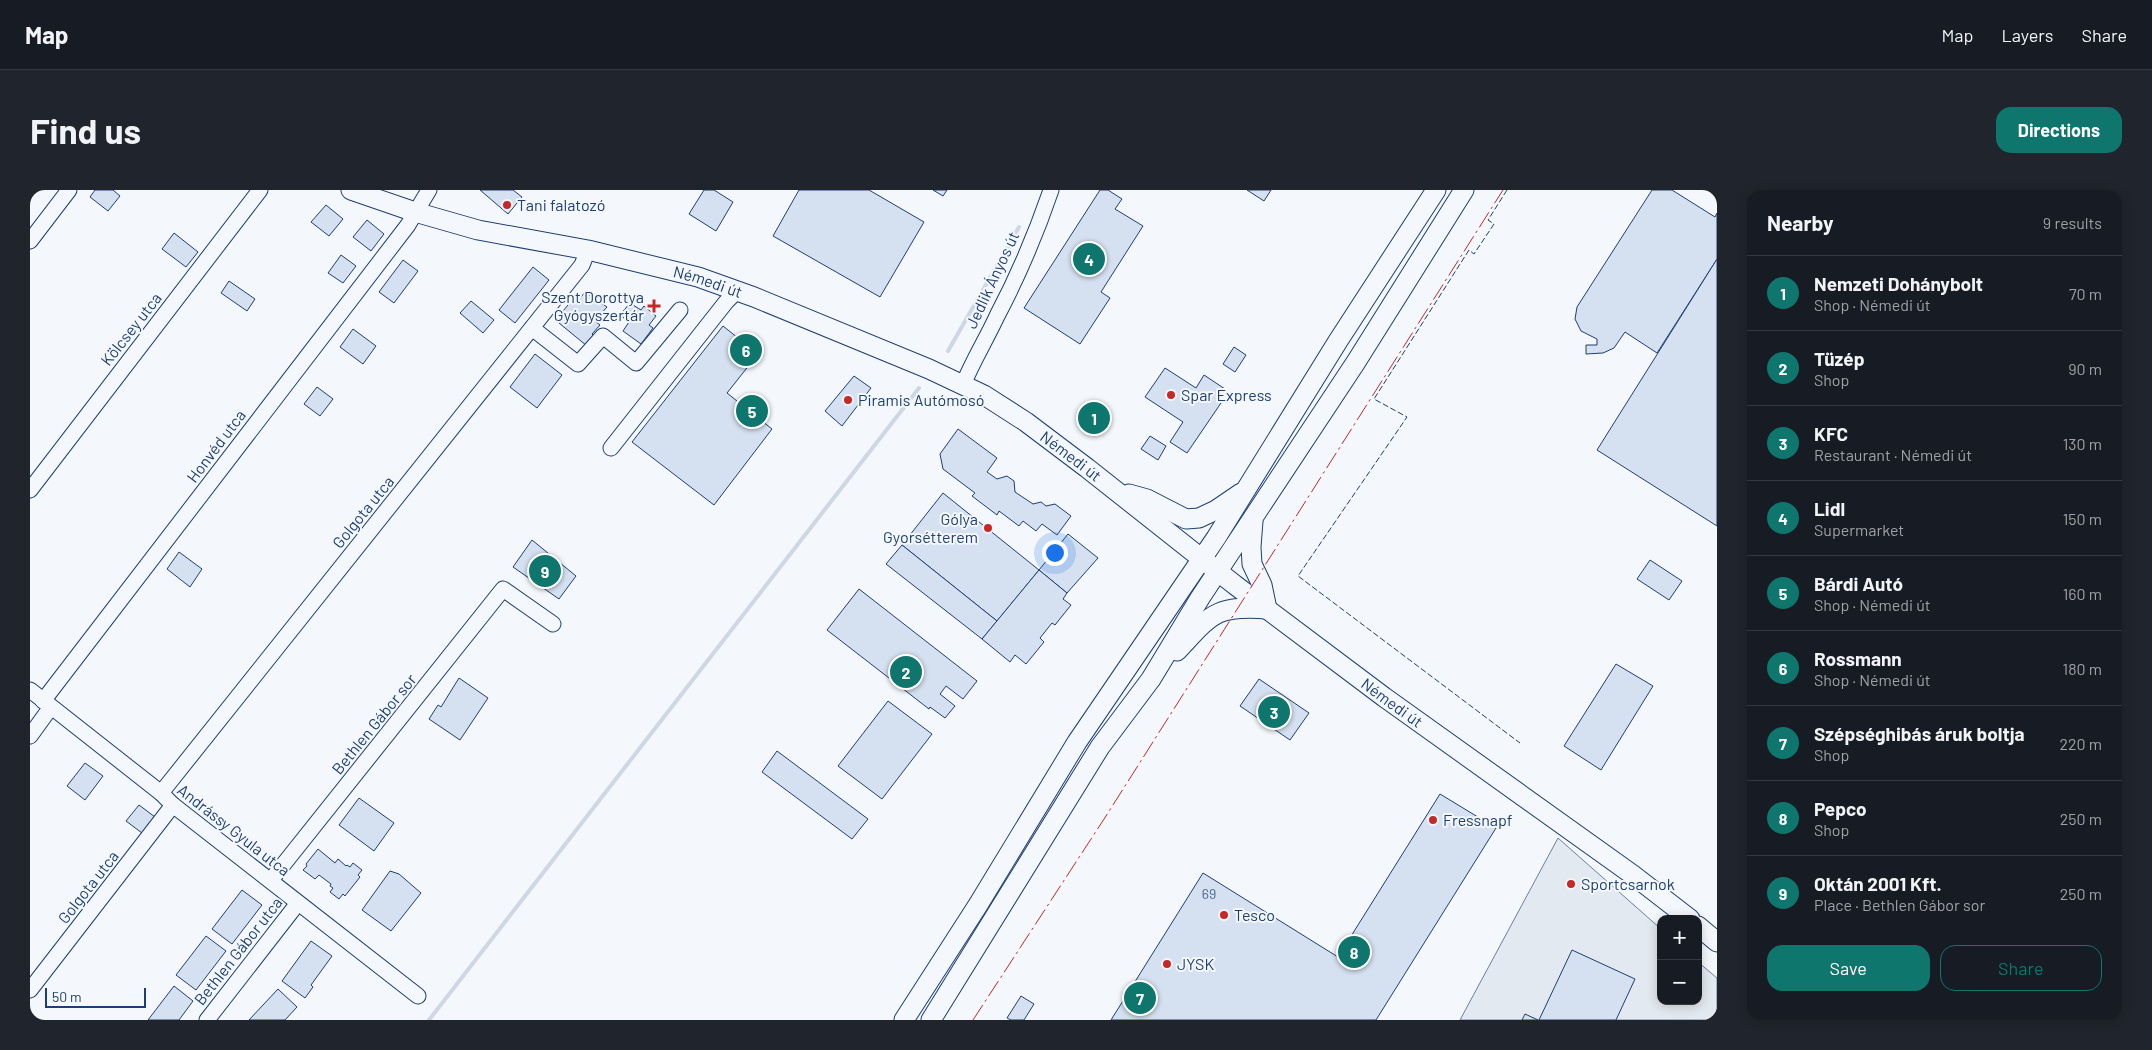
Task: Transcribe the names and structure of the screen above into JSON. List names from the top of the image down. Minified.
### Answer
{"streets":{"main road":["Némedi út"],"street":["Jedlik Ányos út","Kölcsey utca","Honvéd utca","Golgota utca","Bethlen Gábor sor","Andrássy Gyula utca","Bethlen Gábor utca"]},"crossings":[["Jedlik Ányos út","Némedi út"],["Némedi út","Honvéd utca"],["Némedi út","Golgota utca"],["Honvéd utca","Andrássy Gyula utca"],["Golgota utca","Andrássy Gyula utca"],["Bethlen Gábor sor","Andrássy Gyula utca"],["Andrássy Gyula utca","Bethlen Gábor utca"]],"places":{"other":["Tani falatozó","Spar Express","Piramis Autómosó","Gólya Gyorsétterem","Fressnapf","Sportcsarnok","Tesco","JYSK"],"health":["Szent Dorottya Gyógyszertár"]},"house_numbers":["69"],"scale_bar":"50 m","page":{"header":"Map","nav":["Map","Layers","Share"],"buttons":["Directions",["Save","Share"]],"title":"Find us","heading":["Nearby","9 results"],"pins":["4","6","5","1","9","2","3","8","7"],"list":[{"mark":"1","name":"Nemzeti Dohánybolt","note":"Shop · Némedi út","value":"70 m"},{"mark":"2","name":"Tüzép","note":"Shop","value":"90 m"},{"mark":"3","name":"KFC","note":"Restaurant · Némedi út","value":"130 m"},{"mark":"4","name":"Lidl","note":"Supermarket","value":"150 m"},{"mark":"5","name":"Bárdi Autó","note":"Shop · Némedi út","value":"160 m"},{"mark":"6","name":"Rossmann","note":"Shop · Némedi út","value":"180 m"},{"mark":"7","name":"Szépséghibás áruk boltja","note":"Shop","value":"220 m"},{"mark":"8","name":"Pepco","note":"Shop","value":"250 m"},{"mark":"9","name":"Oktán 2001 Kft.","note":"Place · Bethlen Gábor sor","value":"250 m"}],"map_buttons":["+","−"],"scale":"50 m"}}
